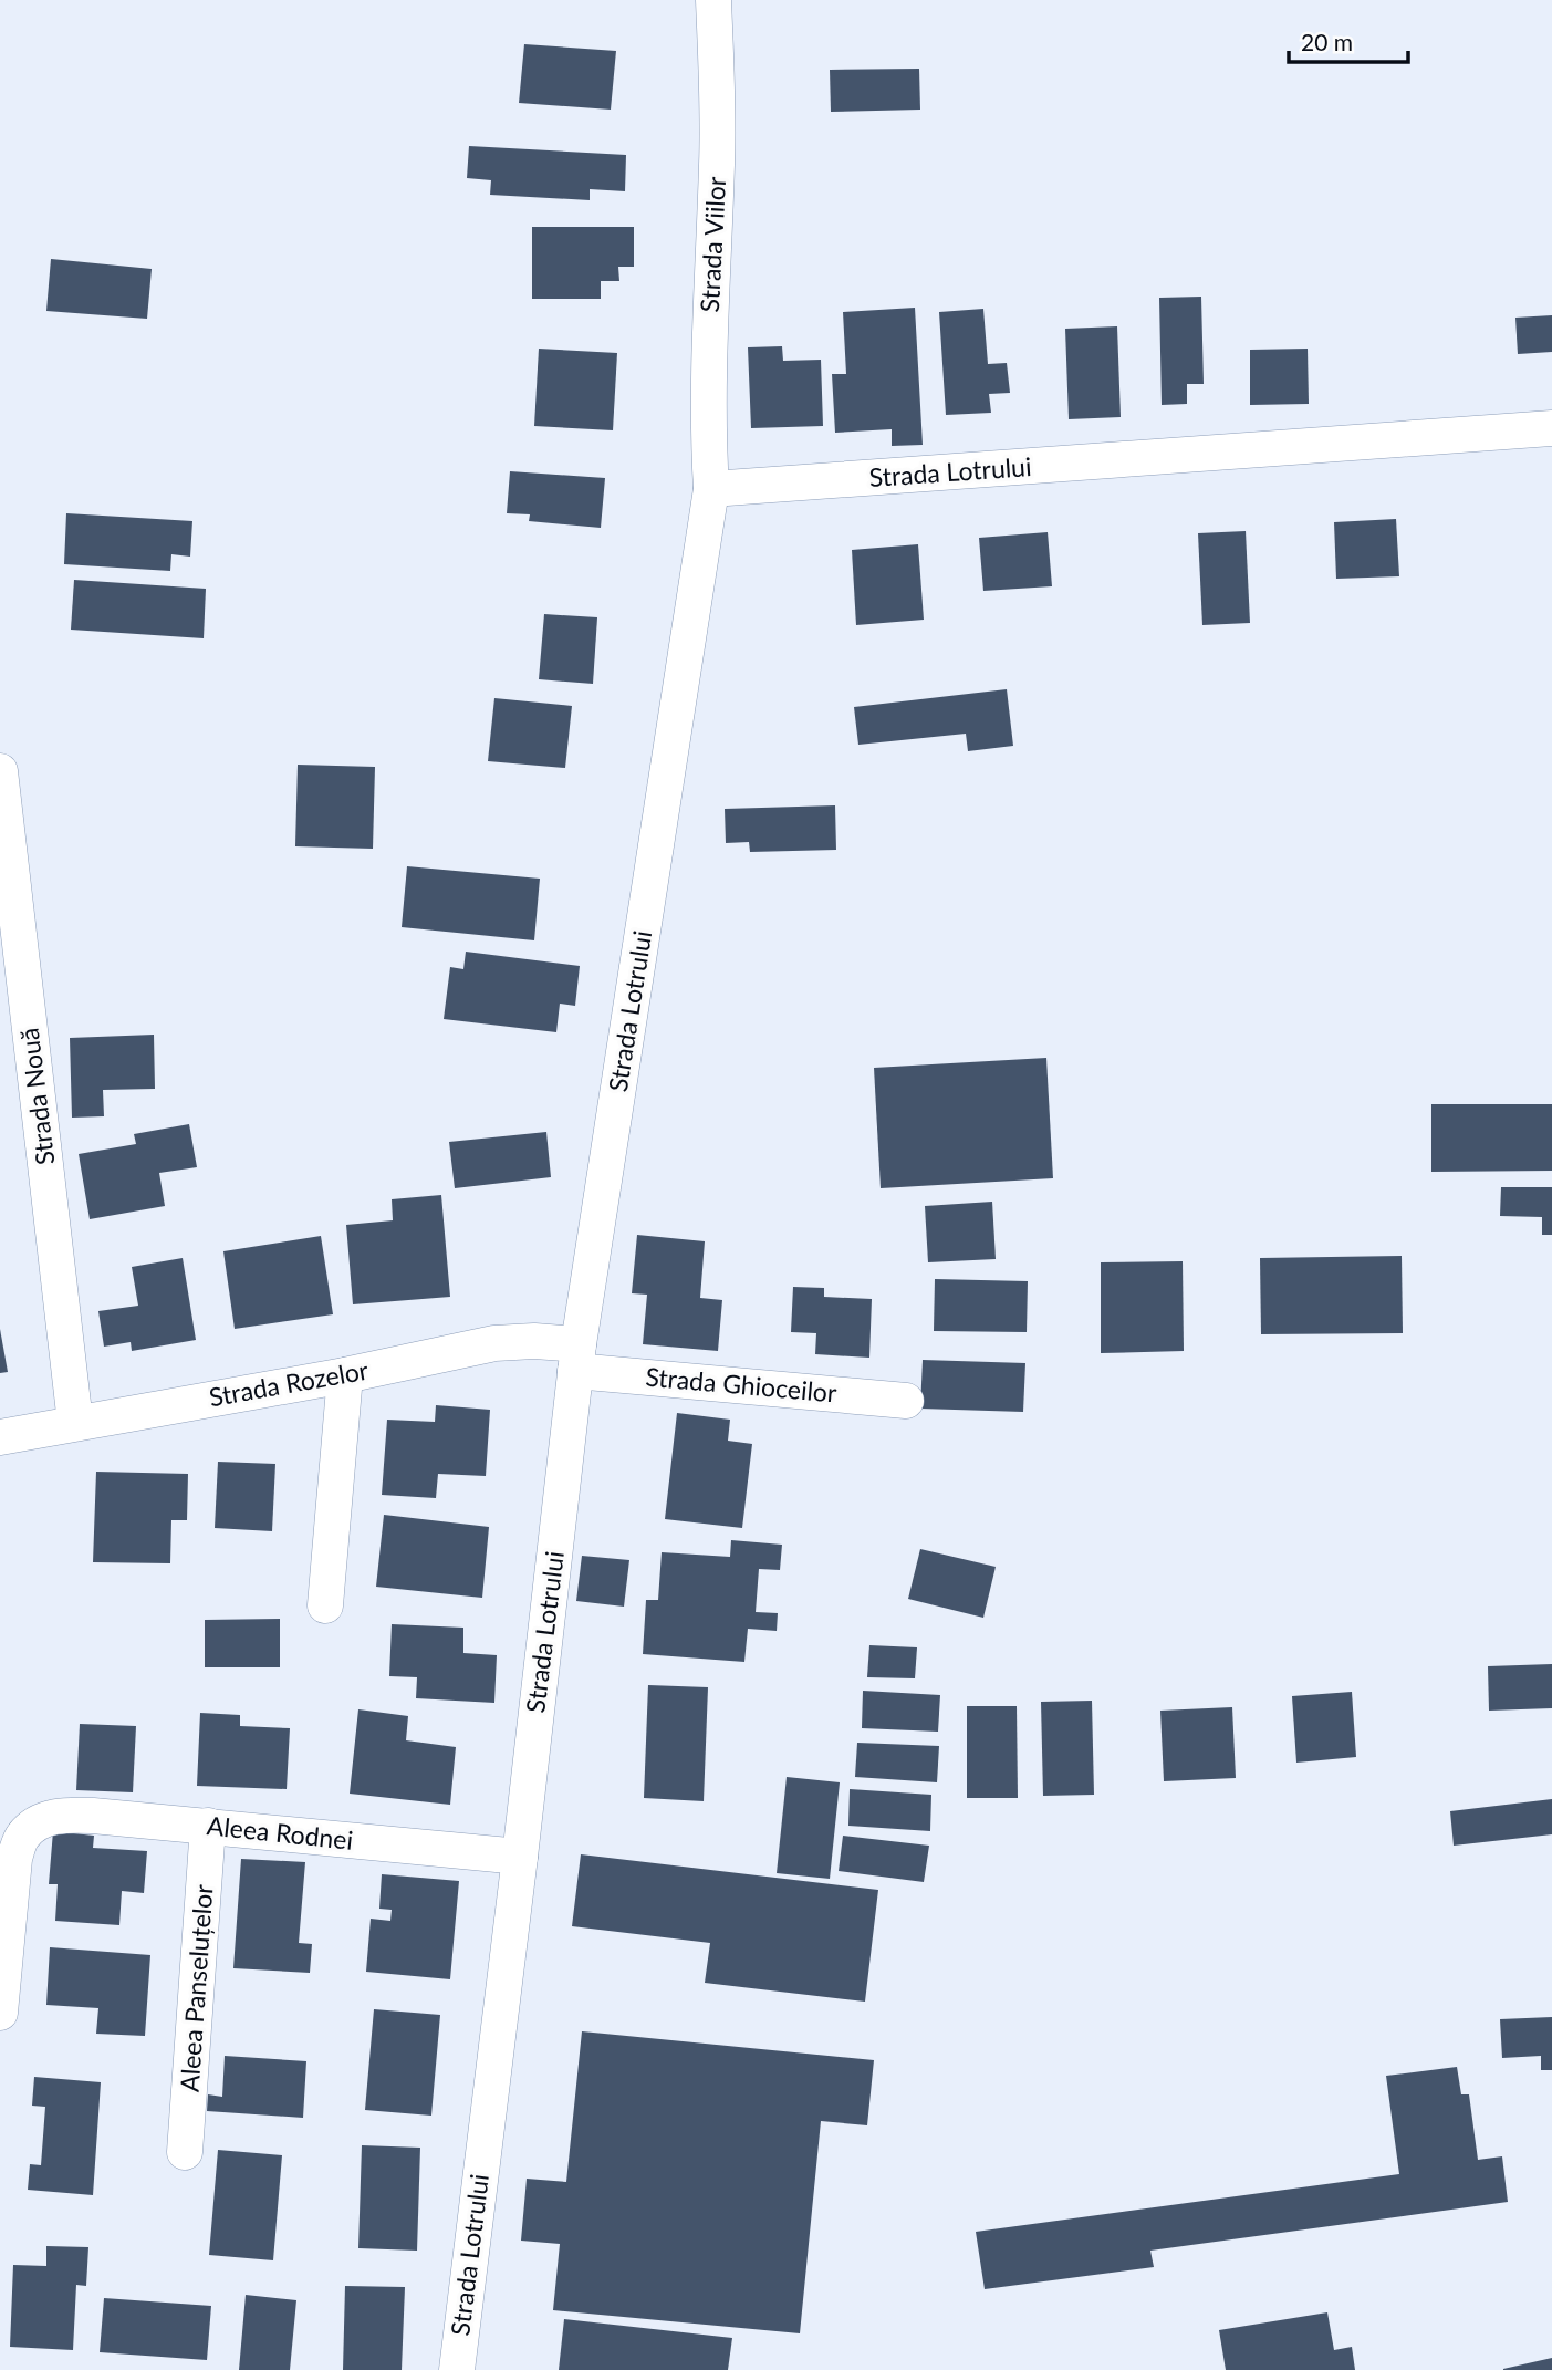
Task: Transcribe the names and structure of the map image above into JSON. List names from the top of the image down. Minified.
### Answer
{"streets":{"street":["Strada Viilor","Strada Lotrului","Strada Nouă","Strada Rozelor","Strada Ghioceilor","Aleea Rodnei","Aleea Panseluțelor"]},"crossings":[["Strada Viilor","Strada Lotrului"],["Strada Lotrului","Strada Rozelor"],["Strada Lotrului","Strada Ghioceilor"],["Strada Lotrului","Aleea Rodnei"],["Strada Nouă","Strada Rozelor"],["Strada Rozelor","Strada Ghioceilor"],["Aleea Rodnei","Aleea Panseluțelor"]],"scale_bar":"20 m"}
